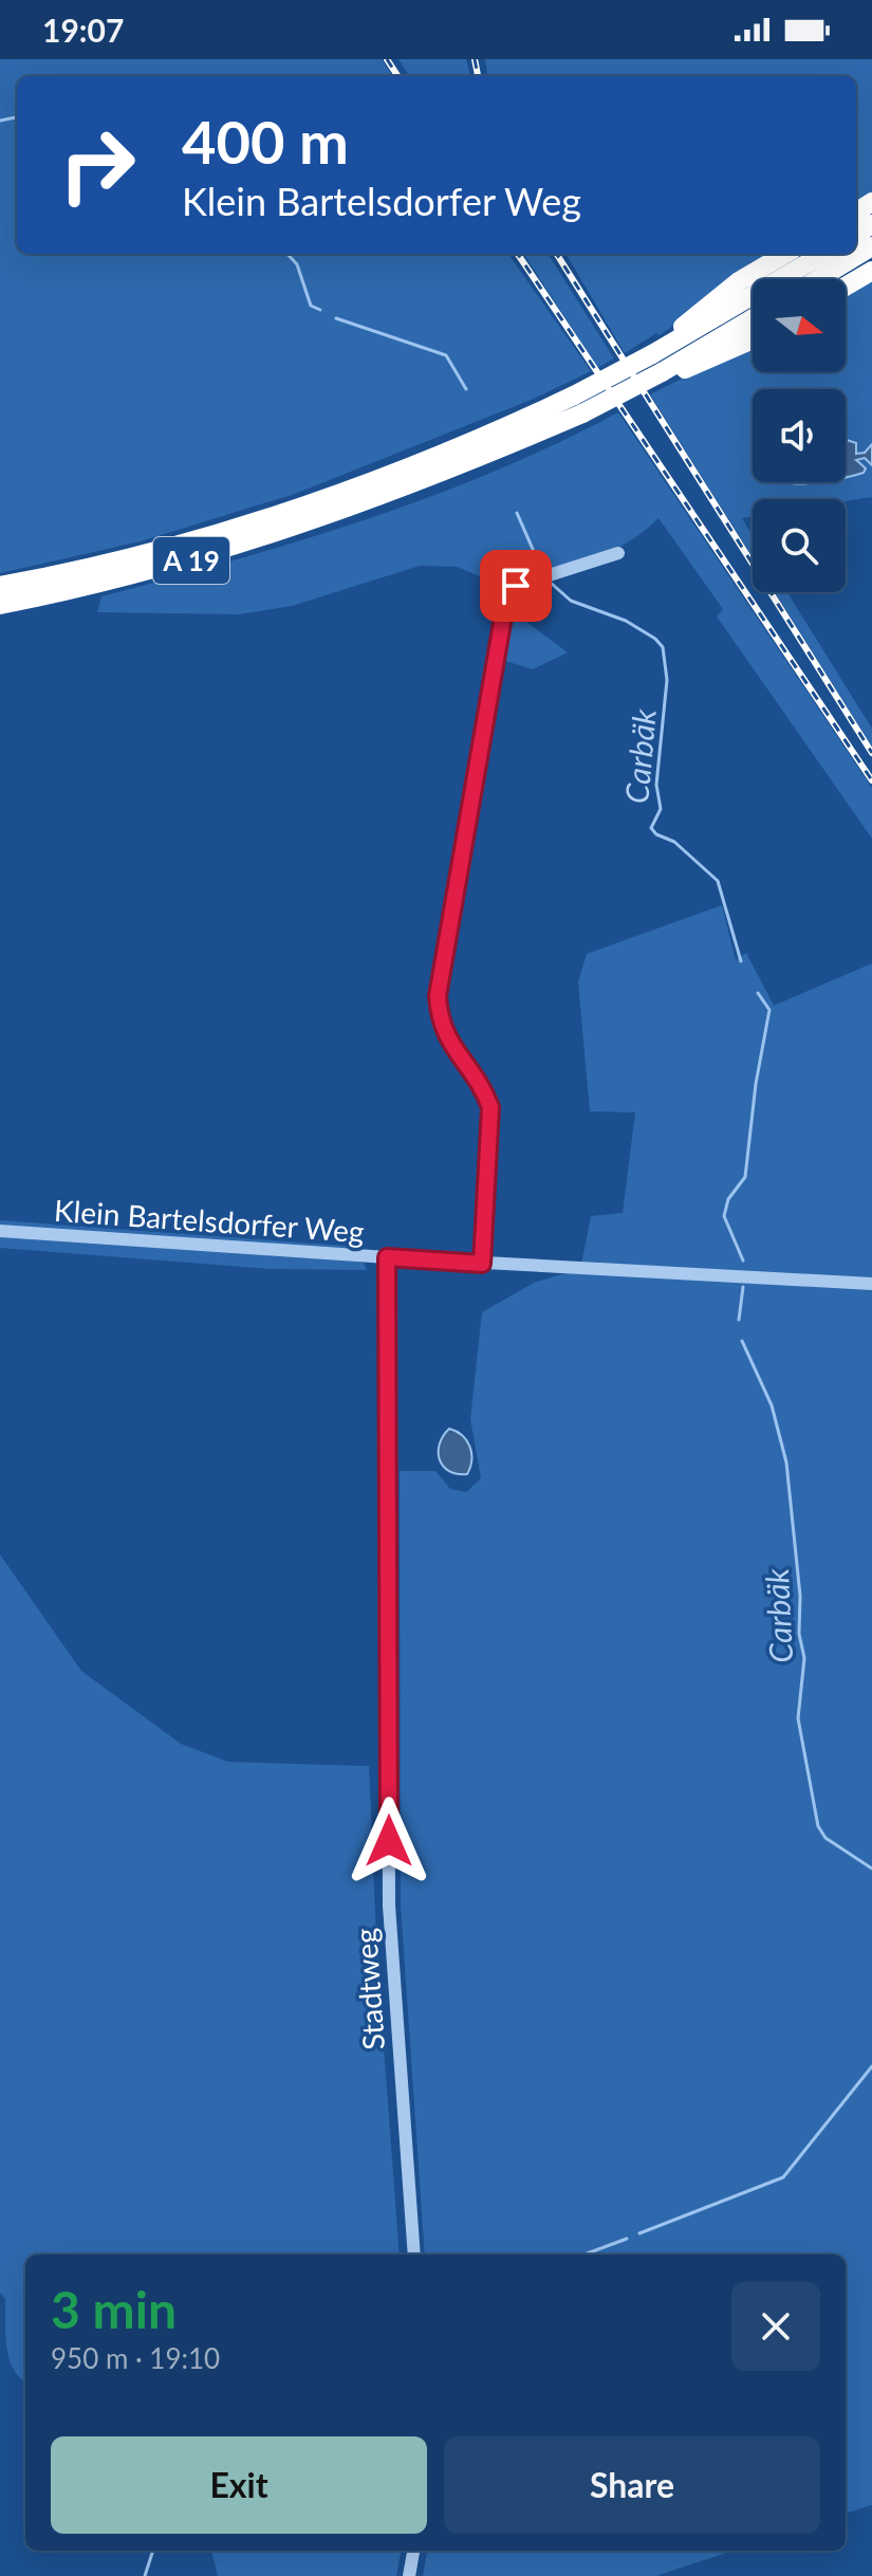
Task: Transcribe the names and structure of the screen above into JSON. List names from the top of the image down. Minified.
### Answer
{"streets":{"highway":["A 19"],"street":["Klein Bartelsdorfer Weg","Stadtweg"]},"crossings":[["Klein Bartelsdorfer Weg","Stadtweg"]],"water":["Carbäk"],"north":"right","page":{"status":"19:07","turn":["400 m","Klein Bartelsdorfer Weg"],"heading":["3 min","950 m · 19:10"],"buttons":["Exit","Share"]}}
